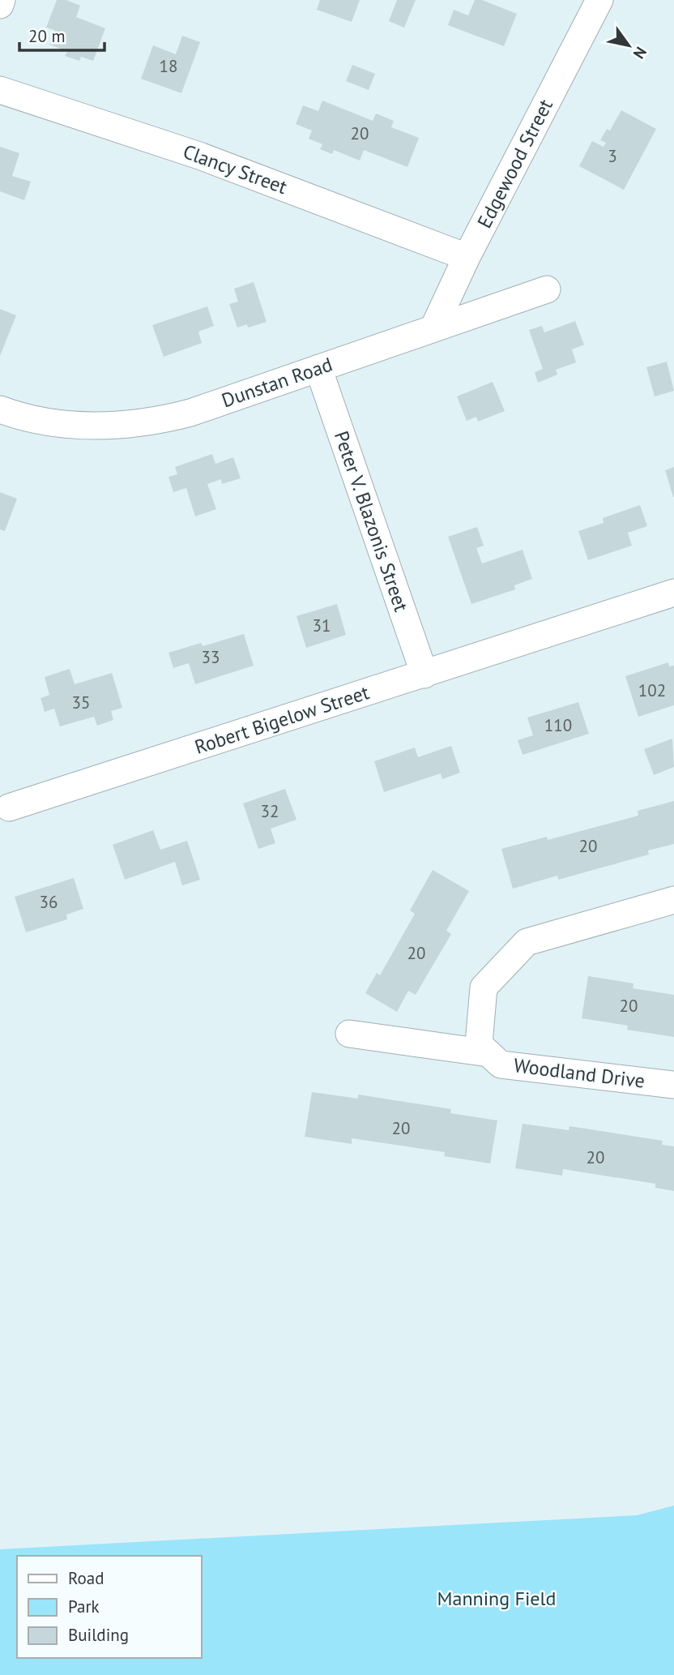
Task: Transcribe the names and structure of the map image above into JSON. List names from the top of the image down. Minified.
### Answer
{"streets":{"street":["Edgewood Street","Clancy Street","Dunstan Road","Peter V. Blazonis Street","Robert Bigelow Street","Woodland Drive"]},"crossings":[["Edgewood Street","Clancy Street"],["Edgewood Street","Dunstan Road"],["Dunstan Road","Peter V. Blazonis Street"],["Peter V. Blazonis Street","Robert Bigelow Street"]],"parks":["Manning Field"],"house_numbers":["18","20","3","31","33","102","35","110","32","20","36","20","20","20","20"],"legend":["Road","Park","Building"],"scale_bar":"20 m","north":"bottom right"}
